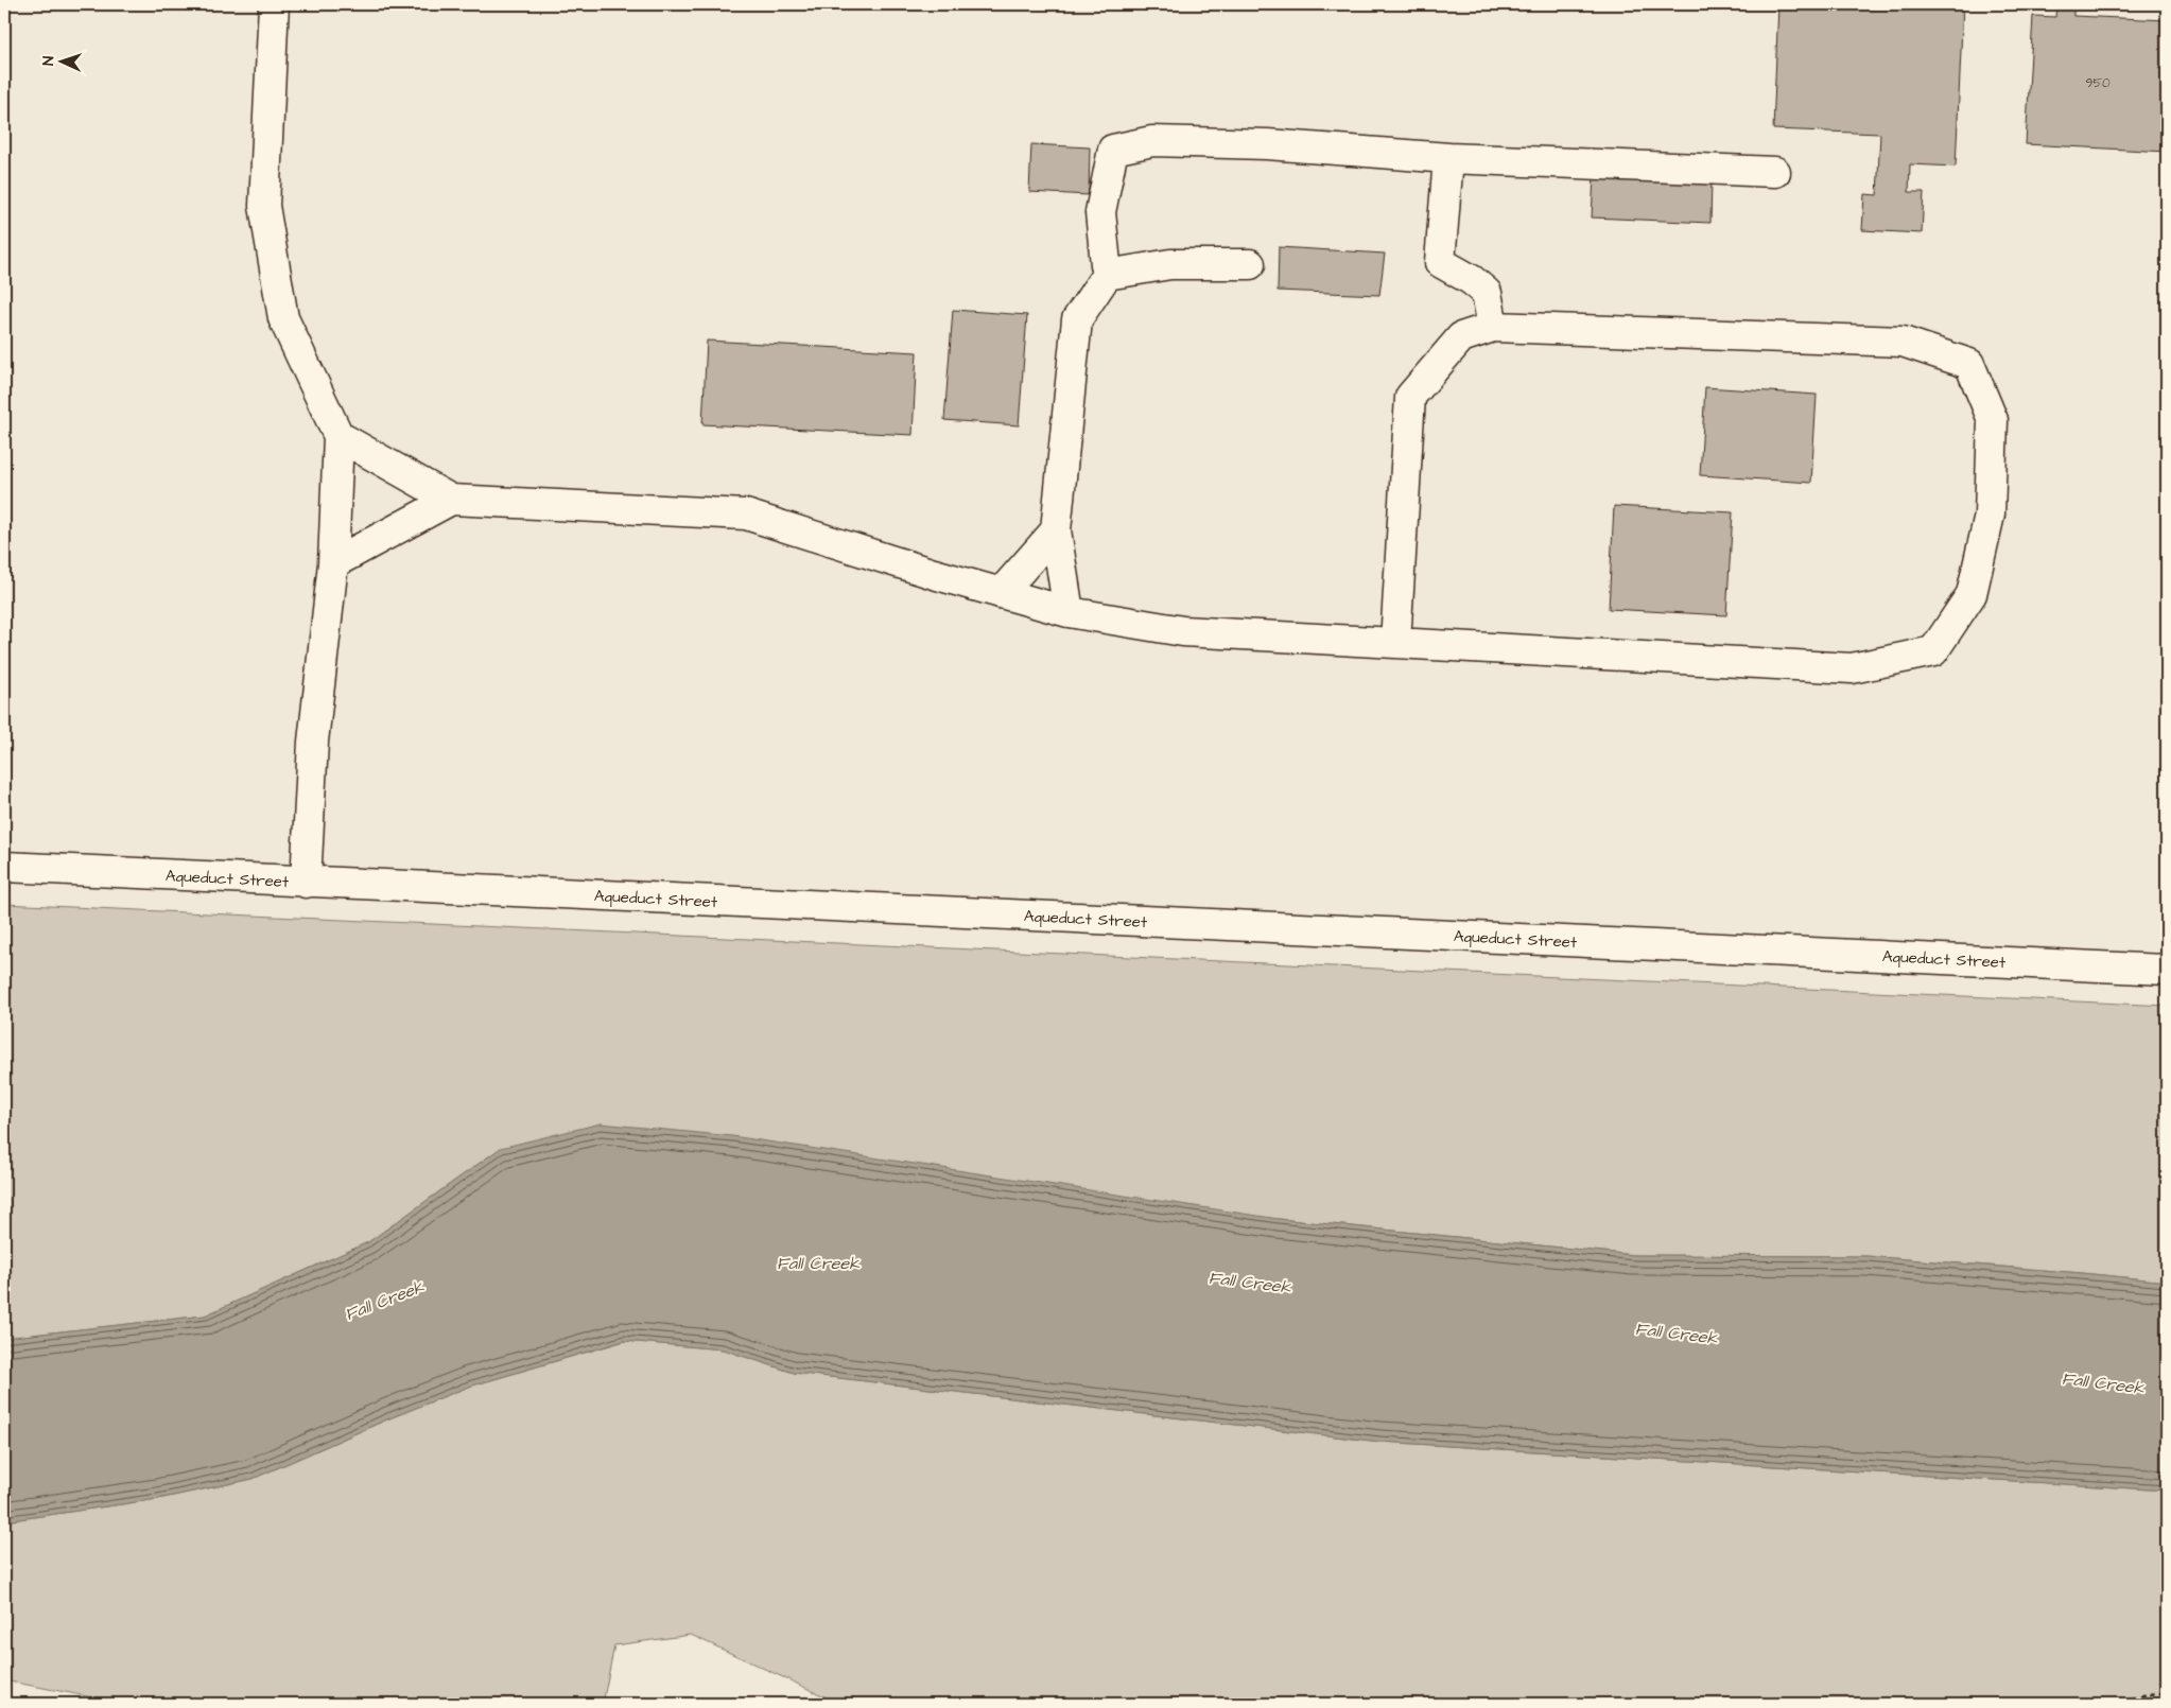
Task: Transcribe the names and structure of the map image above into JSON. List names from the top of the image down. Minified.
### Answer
{"streets":{"street":["Aqueduct Street"]},"water":["Fall Creek"],"house_numbers":["950"],"north":"left"}
